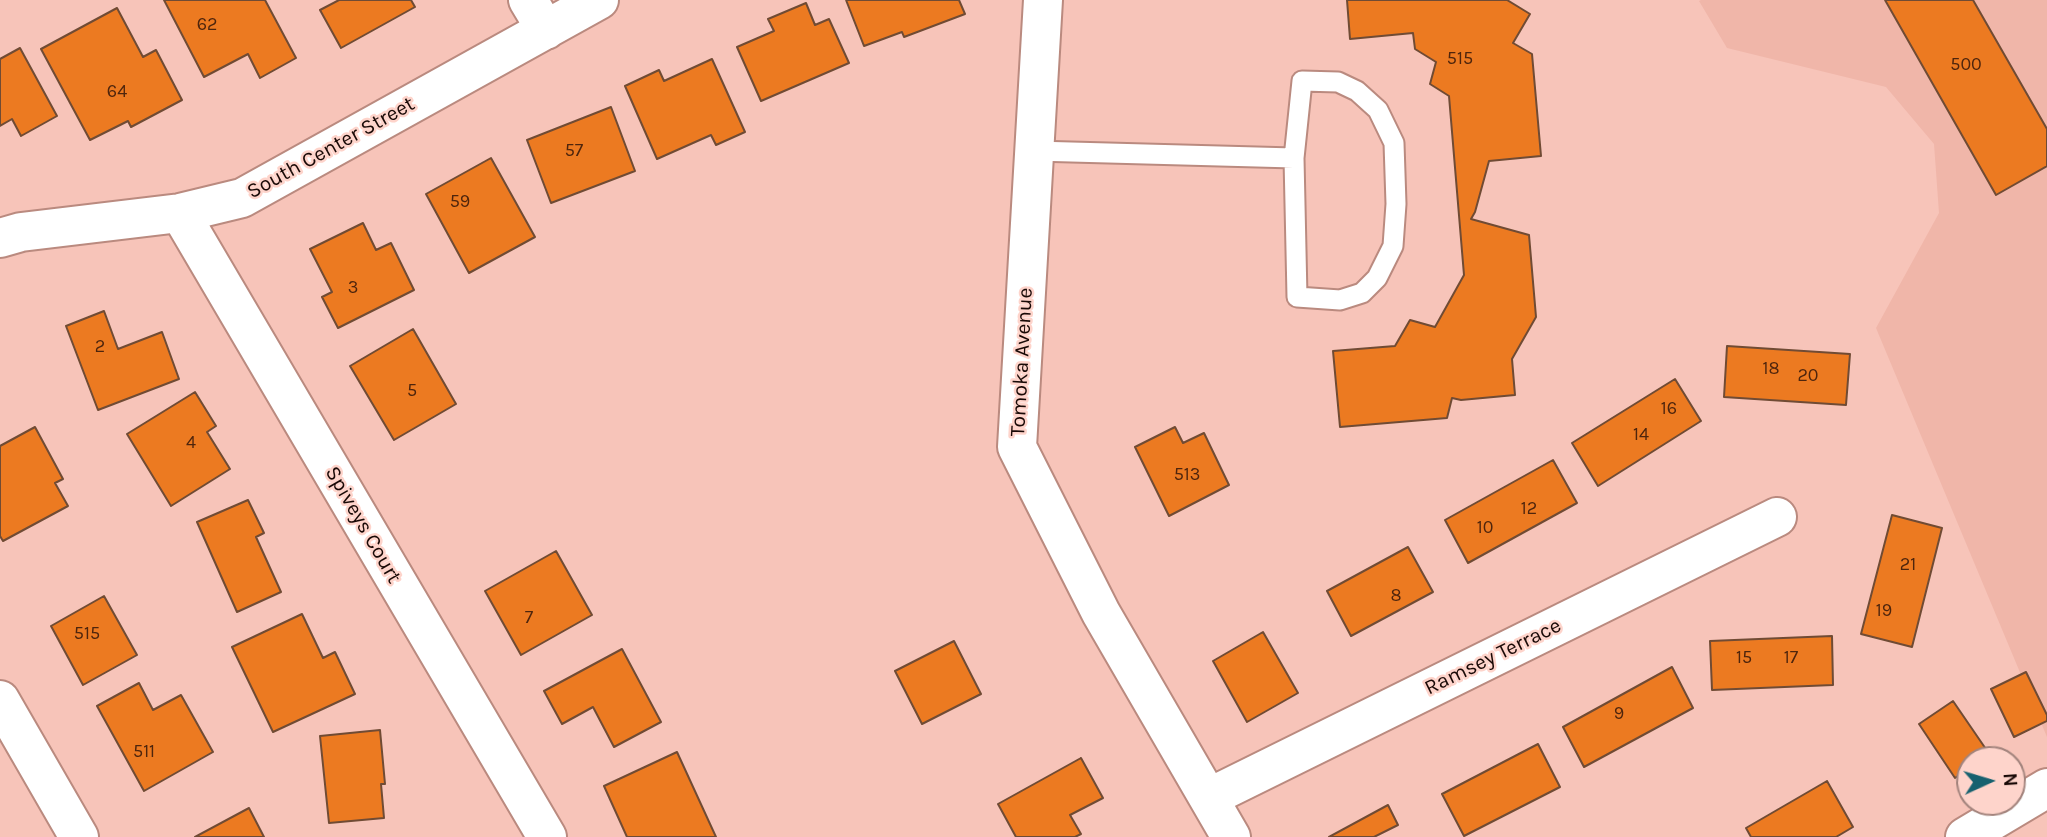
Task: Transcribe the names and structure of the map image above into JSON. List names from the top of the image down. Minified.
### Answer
{"streets":{"street":["South Center Street","Tomoka Avenue","Spiveys Court","Ramsey Terrace"]},"crossings":[["South Center Street","Spiveys Court"],["Tomoka Avenue","Ramsey Terrace"]],"house_numbers":["62","515","500","64","57","59","3","2","18","20","5","16","14","4","513","12","10","21","8","19","7","515","15","17","9","511"],"north":"right"}
